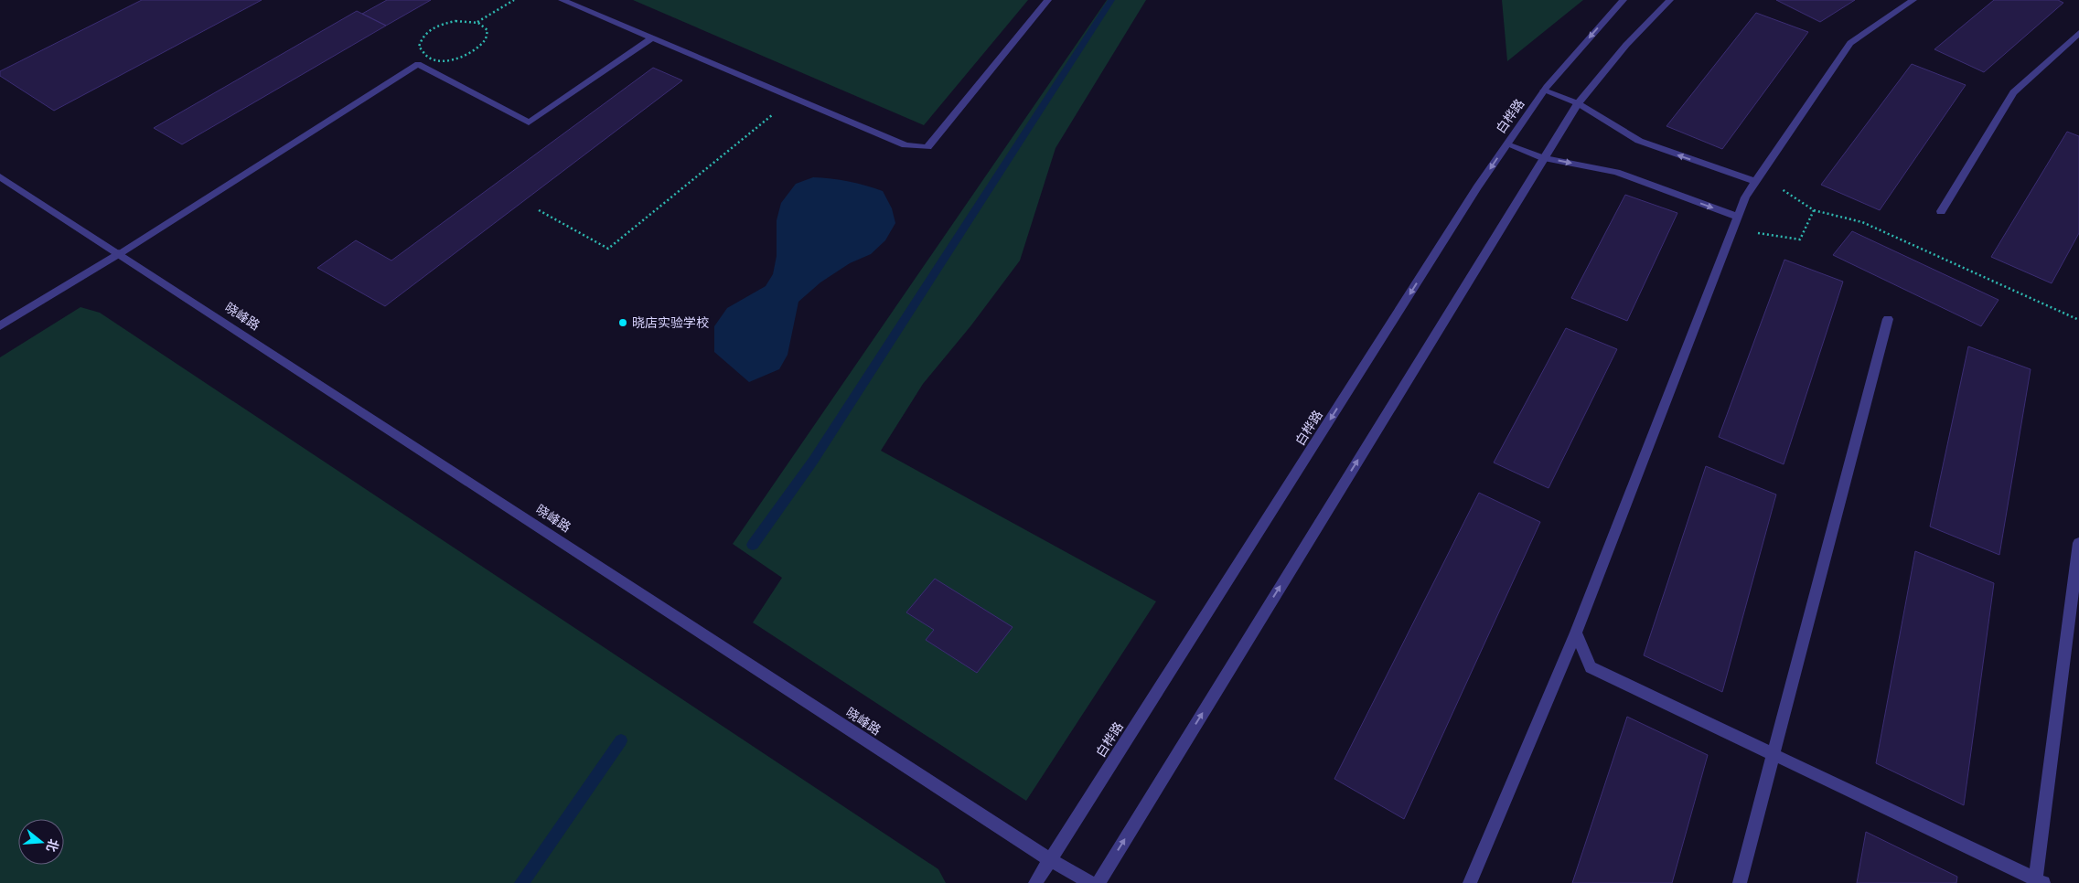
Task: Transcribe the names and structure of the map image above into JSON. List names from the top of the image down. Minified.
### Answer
{"streets":{"street":["白桦路","晓峰路"]},"crossings":[["白桦路","晓峰路"]],"places":["晓店实验学校"],"north":"right"}
